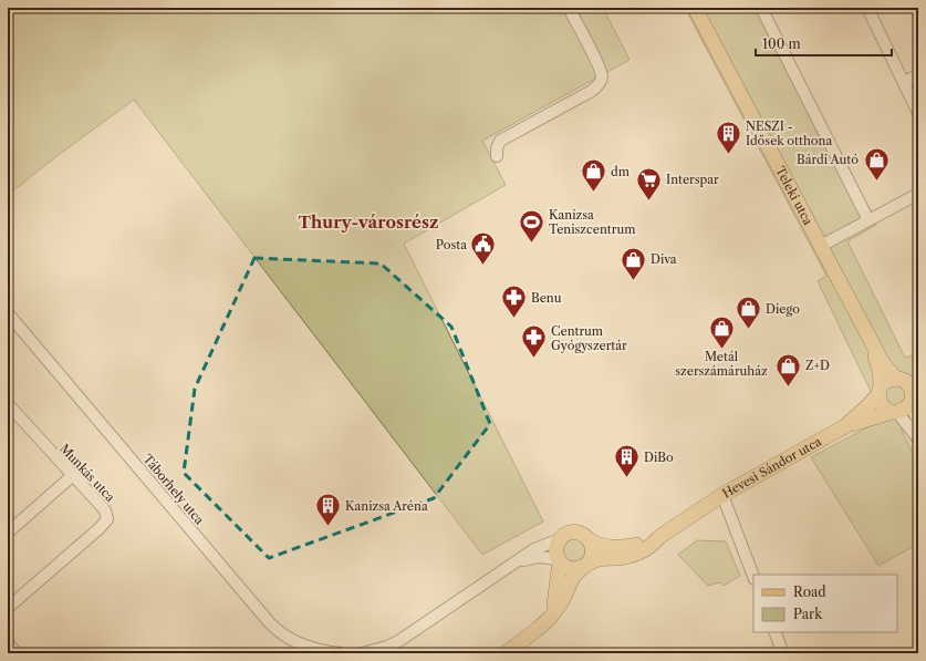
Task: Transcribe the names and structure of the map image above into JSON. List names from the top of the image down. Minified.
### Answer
{"streets":{"main road":["Teleki utca","Hevesi Sándor utca"],"street":["Munkás utca","Táborhely utca"]},"crossings":[["Teleki utca","Hevesi Sándor utca"]],"districts":["Thury-városrész"],"places":{"building":["NESZI - Idősek otthona","DiBo","Kanizsa Aréna"],"shop":["Bárdi Autó","dm","Diva","Diego","Metál szerszámáruház","Z+D"],"supermarket":["Interspar"],"sports":["Kanizsa Teniszcentrum"],"public building":["Posta"],"pharmacy":["Benu","Centrum Gyógyszertár"]},"legend":["Road","Park"],"scale_bar":"100 m"}
